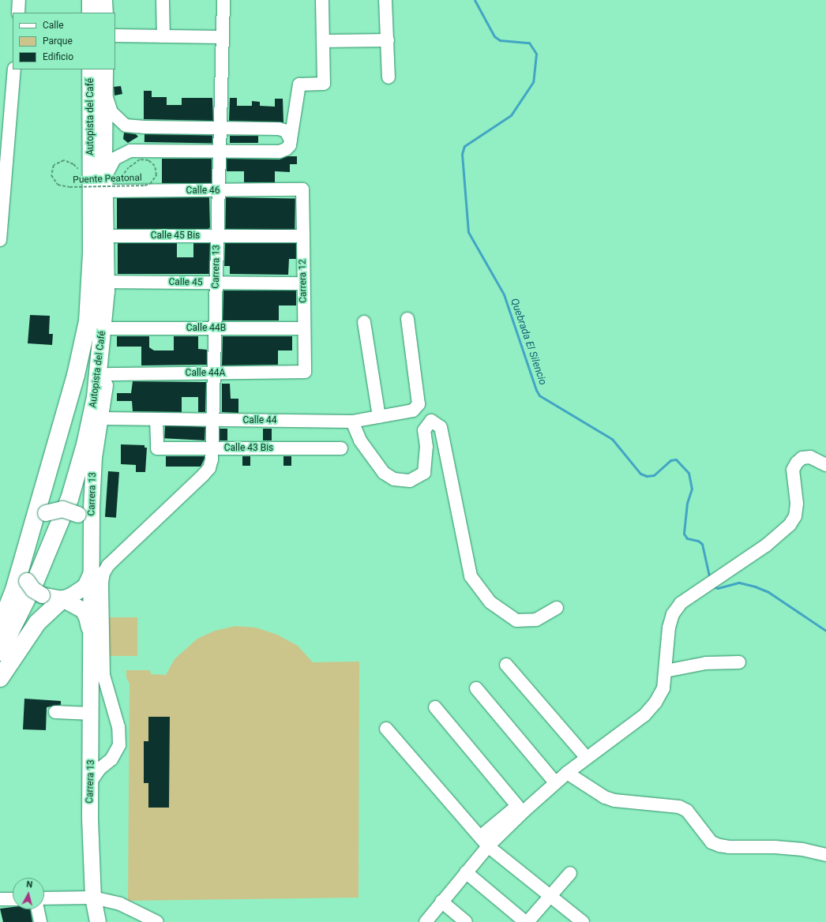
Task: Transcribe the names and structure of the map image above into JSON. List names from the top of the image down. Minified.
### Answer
{"streets":{"highway":["Autopista del Café"],"main road":["Carrera 13"],"street":["Calle 46","Calle 45 Bis","Carrera 12","Calle 45","Calle 44B","Calle 44A","Calle 44","Calle 43 Bis"],"path":["Puente Peatonal"]},"crossings":[["Autopista del Café","Puente Peatonal"],["Autopista del Café","Calle 46"],["Autopista del Café","Calle 45 Bis"],["Autopista del Café","Carrera 13"],["Autopista del Café","Calle 45"],["Puente Peatonal","Calle 46"],["Calle 46","Carrera 13"],["Calle 46","Carrera 12"],["Calle 45 Bis","Carrera 13"],["Calle 45 Bis","Carrera 12"],["Carrera 13","Calle 45"],["Carrera 13","Calle 44B"],["Carrera 13","Calle 44A"],["Carrera 13","Calle 44"],["Carrera 13","Calle 43 Bis"],["Carrera 12","Calle 45"],["Carrera 12","Calle 44B"],["Carrera 12","Calle 44A"],["Calle 44","Calle 43 Bis"]],"water":["Quebrada El Silencio"],"legend":["Calle","Parque","Edificio"],"north":"top"}
